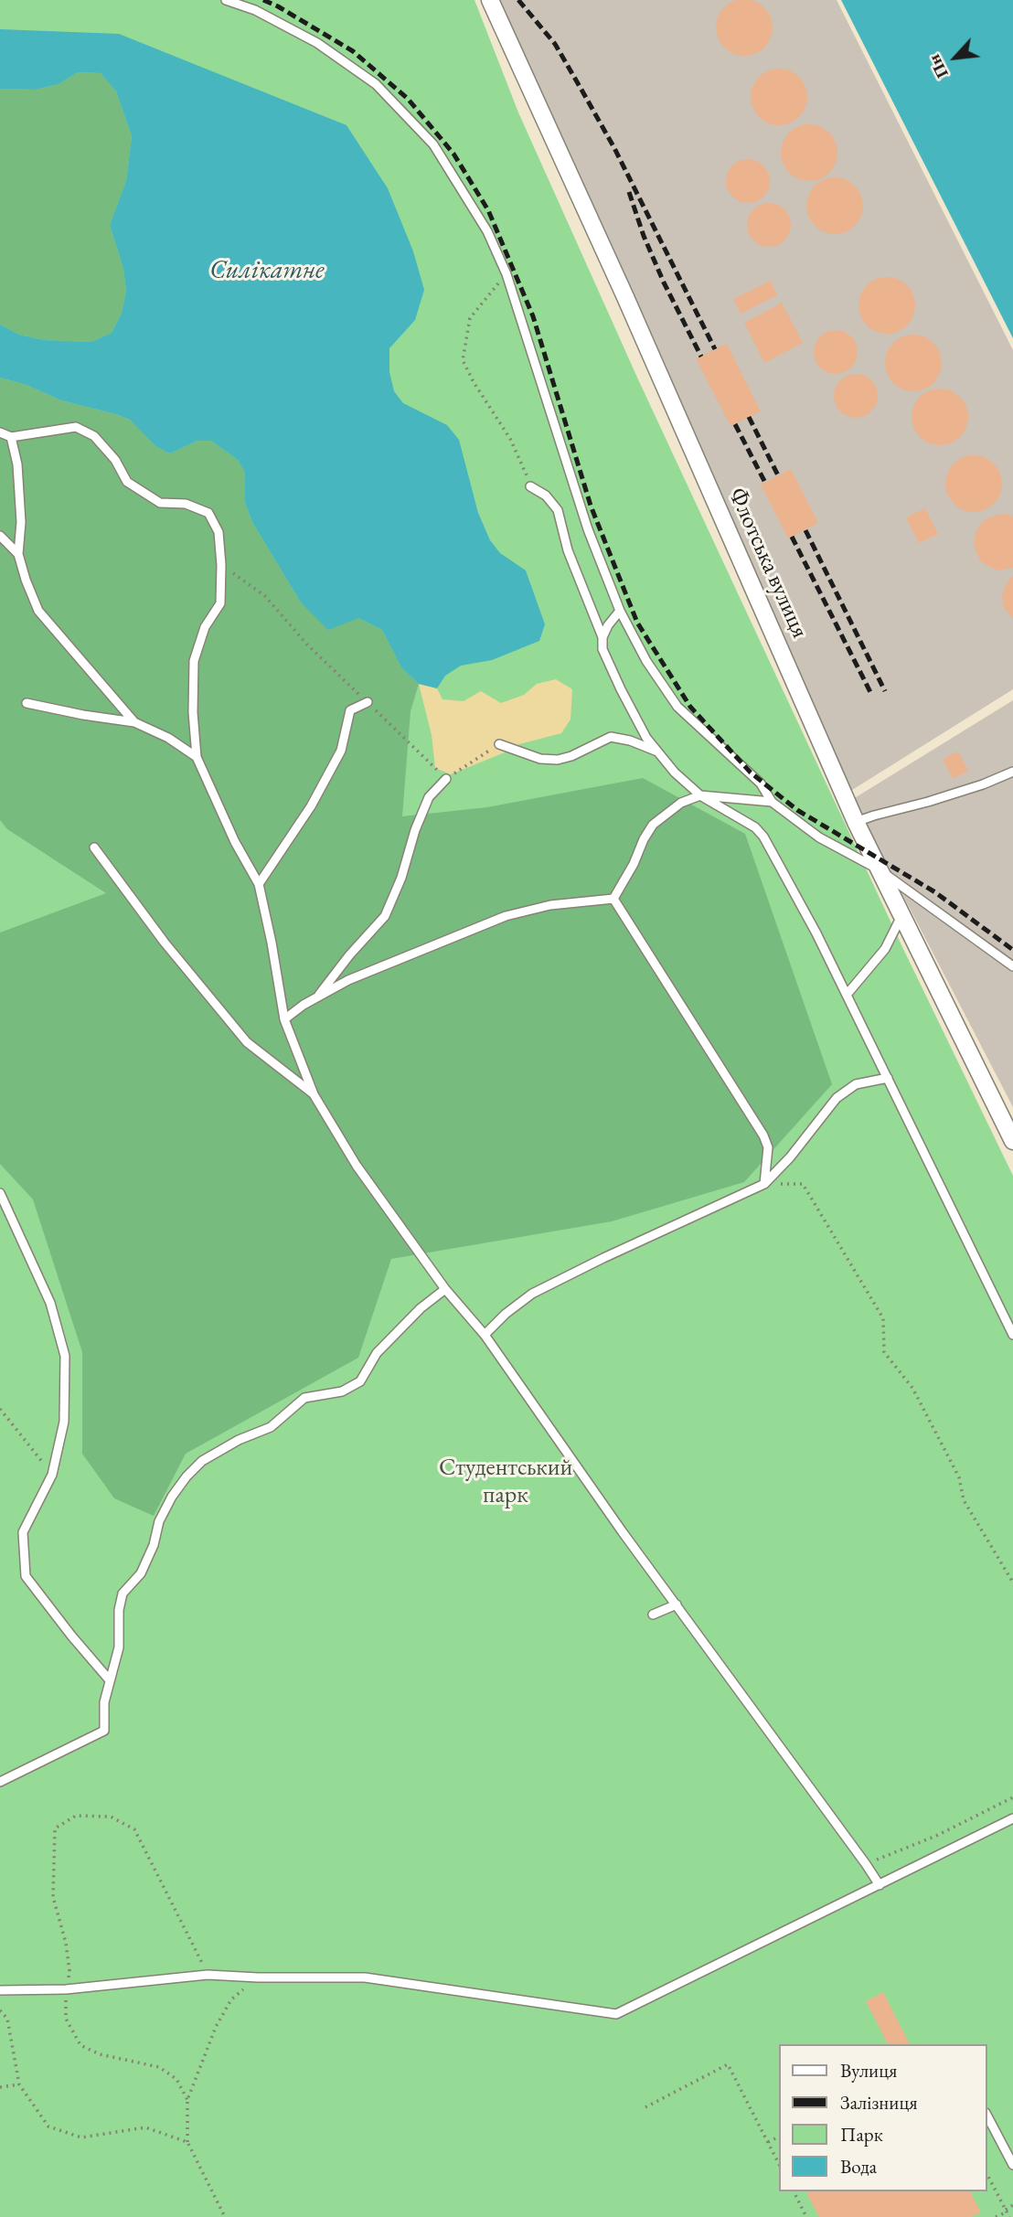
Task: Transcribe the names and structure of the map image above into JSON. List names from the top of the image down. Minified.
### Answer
{"streets":{"street":["Флотська вулиця"]},"water":["Силікатне"],"parks":["Студентський парк"],"legend":["Вулиця","Залізниця","Парк","Вода"],"north":"bottom left"}
